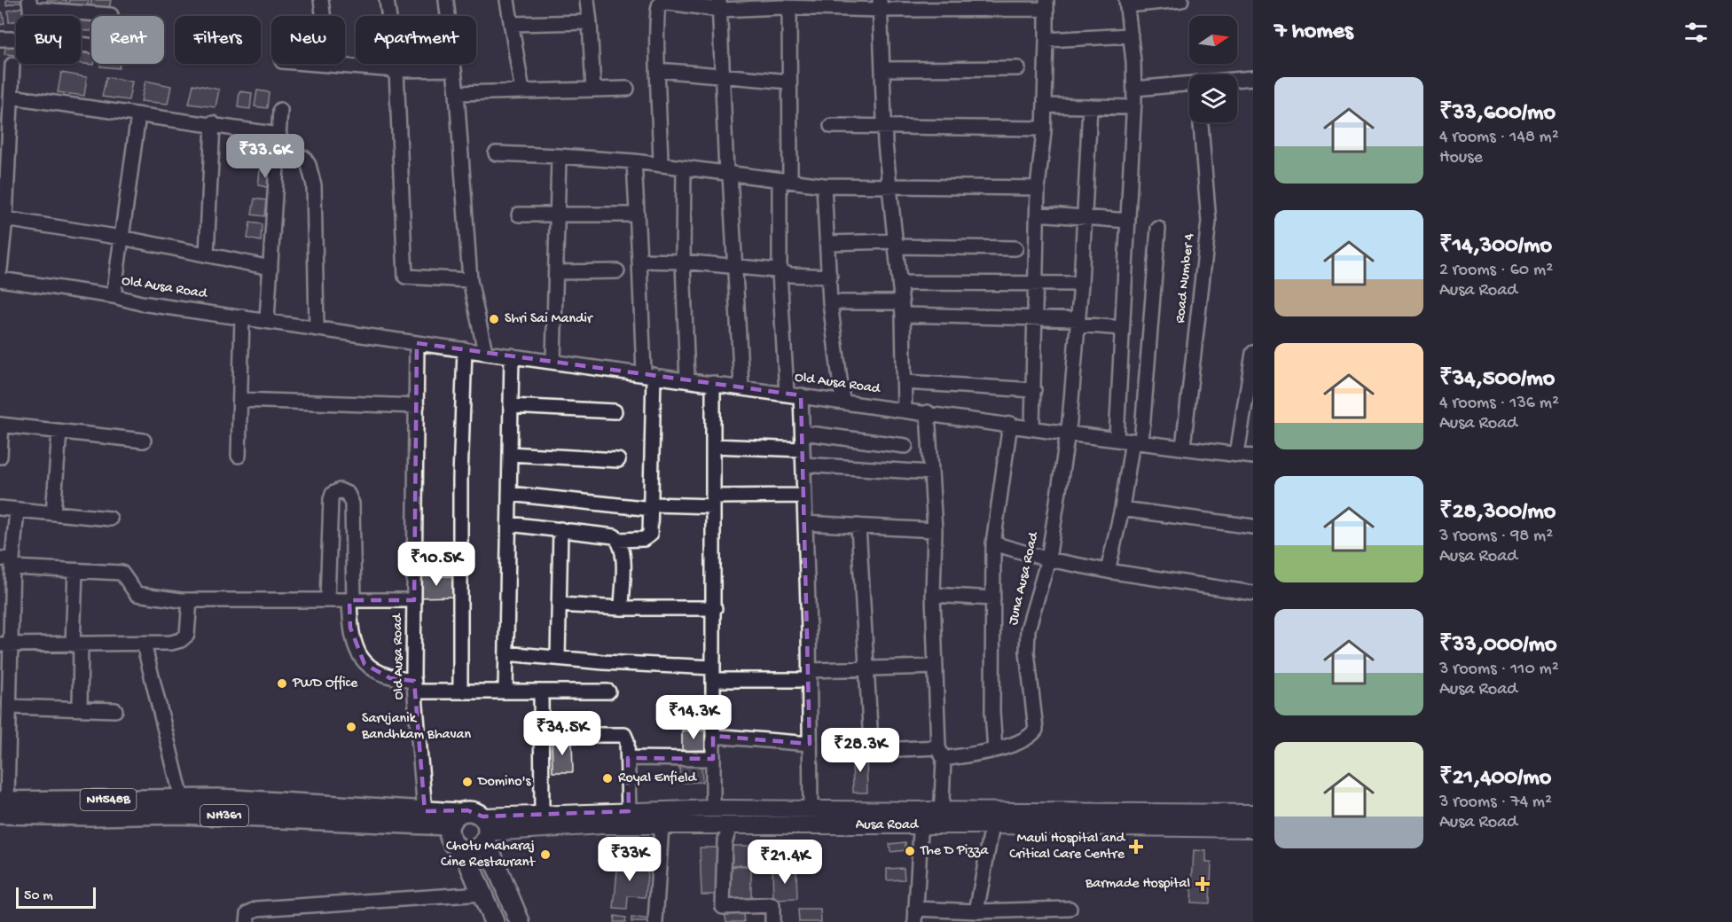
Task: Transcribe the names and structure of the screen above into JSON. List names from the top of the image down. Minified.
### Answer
{"streets":{"highway":["NH548B","NH361","Ausa Road"],"street":["Road Number 4","Old Ausa Road","Juna Ausa Road"]},"crossings":[["Road Number 4","Old Ausa Road"],["Old Ausa Road","Juna Ausa Road"],["Old Ausa Road","NH548B"],["NH548B","NH361"],["NH361","Ausa Road"]],"places":{"other":["Shri Sai Mandir","PWD Office","Sarvjanik Bandhkam Bhavan","Royal Enfield","Domino's","The D Pizza","Chotu Maharaj Cine Restaurant"],"health":["Mauli Hospital and Critical Care Centre","Barmade Hospital"]},"scale_bar":"50 m","north":"right","page":{"heading":"7 homes","chip":["Buy","Rent","Filters","New","Apartment"],"list":[{"name":"₹33,600/mo","note":"4 rooms · 148 m² · House"},{"name":"₹14,300/mo","note":"2 rooms · 60 m² · Ausa Road"},{"name":"₹34,500/mo","note":"4 rooms · 136 m² · Ausa Road"},{"name":"₹28,300/mo","note":"3 rooms · 98 m² · Ausa Road"},{"name":"₹33,000/mo","note":"3 rooms · 110 m² · Ausa Road"},{"name":"₹21,400/mo","note":"3 rooms · 74 m² · Ausa Road"}],"price":["₹33.6K","₹10.5K","₹14.3K","₹34.5K","₹28.3K","₹33K","₹21.4K"],"scale":"50 m"}}
